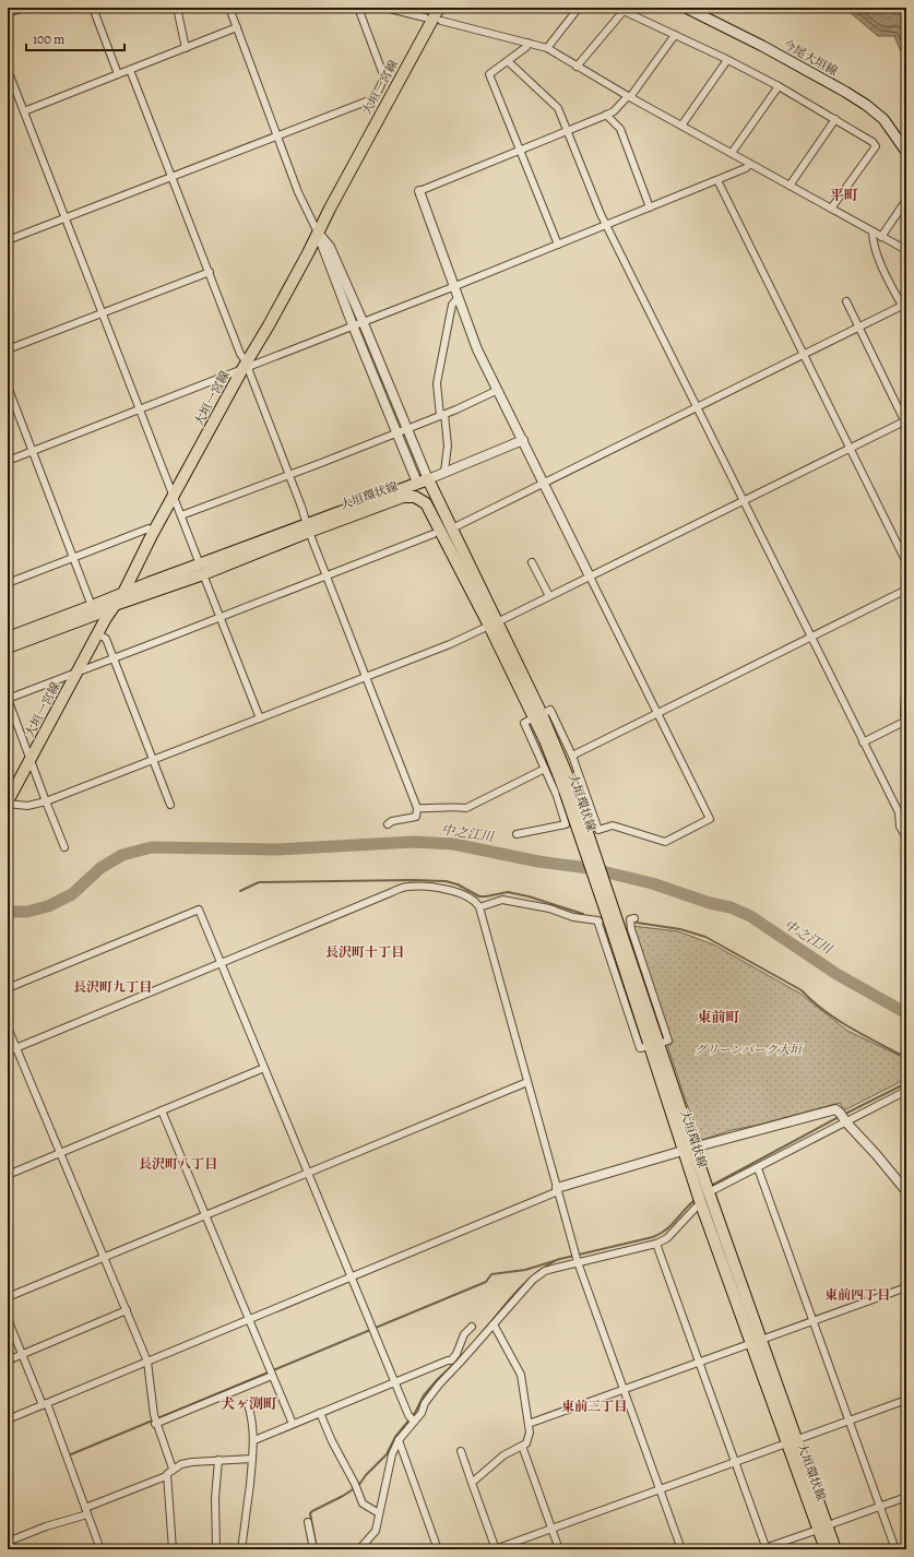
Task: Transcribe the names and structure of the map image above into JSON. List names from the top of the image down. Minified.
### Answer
{"streets":{"main road":["今尾大垣線","大垣一宮線","大垣環状線"]},"crossings":[["大垣一宮線","大垣環状線"]],"districts":["平町","長沢町十丁目","長沢町九丁目","東前町","長沢町八丁目","東前四丁目","犬ヶ渕町","東前三丁目"],"water":["中之江川"],"parks":["グリーンパーク大垣"],"scale_bar":"100 m"}
